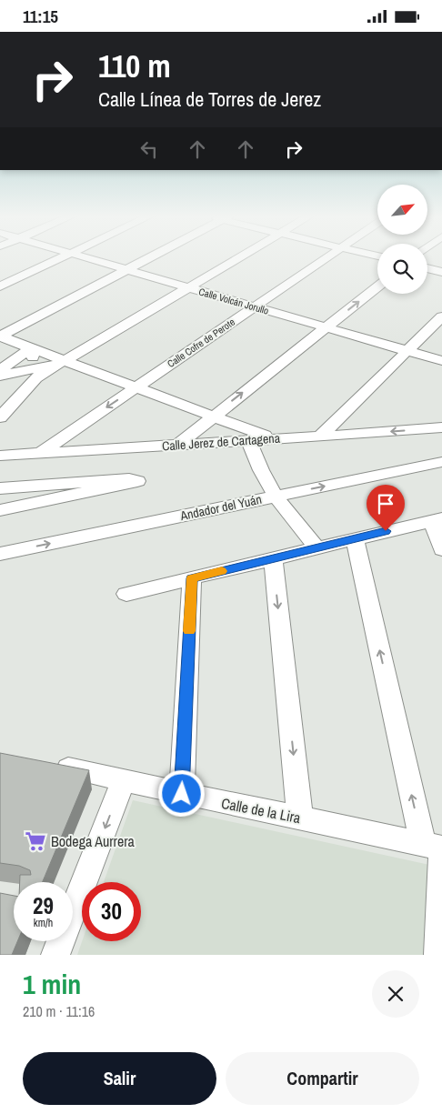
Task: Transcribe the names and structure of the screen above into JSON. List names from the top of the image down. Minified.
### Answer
{"streets":{"street":["Calle Volcán Jorullo","Calle Cofre de Perote","Calle Jerez de Cartagena","Andador del Yuán","Calle de la Lira"]},"crossings":[["Calle Volcán Jorullo","Calle Cofre de Perote"],["Calle Cofre de Perote","Calle Jerez de Cartagena"]],"places":{"supermarket":["Bodega Aurrera"]},"north":"top right","page":{"status":"11:15","turn":["110 m","Calle Línea de Torres de Jerez"],"speed":"29 km/h","limit":"30","heading":["1 min","210 m · 11:16"],"buttons":["Salir","Compartir"]}}
